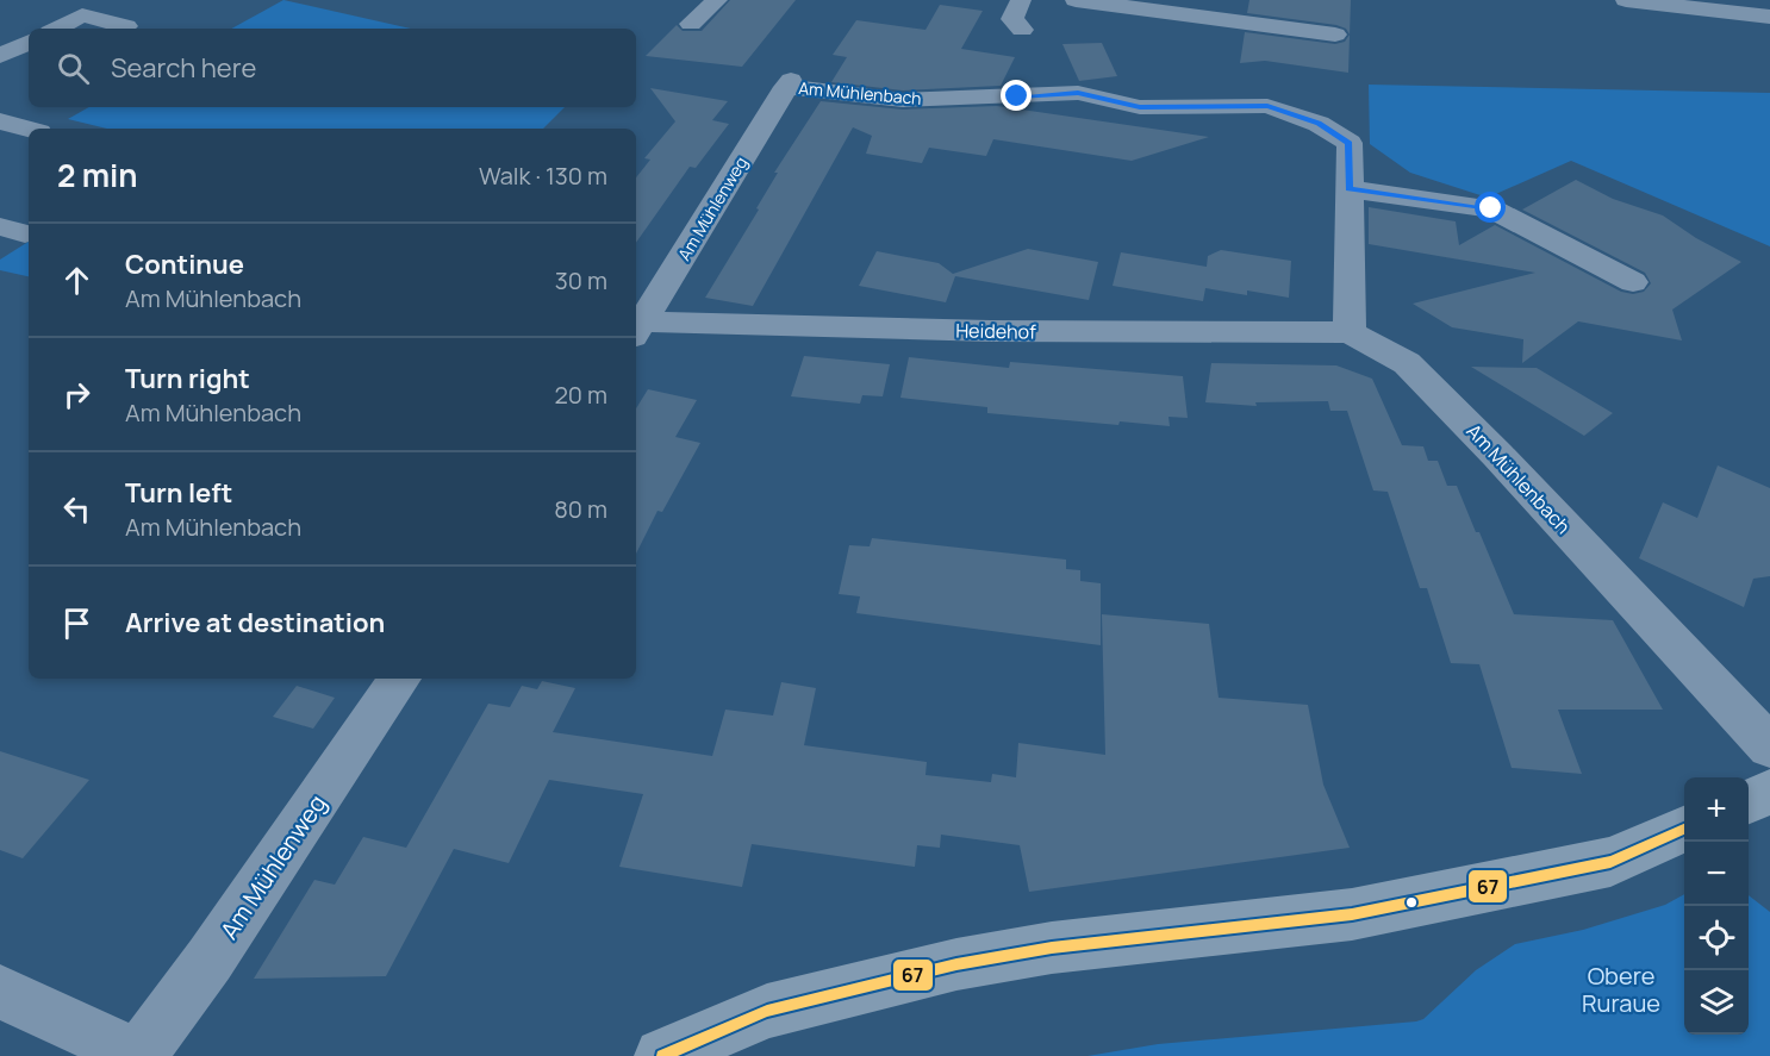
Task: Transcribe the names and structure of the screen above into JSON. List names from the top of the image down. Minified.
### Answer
{"streets":{"street":["Am Mühlenbach","Am Mühlenweg","Heidehof"]},"crossings":[["Am Mühlenbach","Am Mühlenweg"],["Am Mühlenbach","Heidehof"],["Am Mühlenweg","Heidehof"]],"parks":["Obere Ruraue"],"lines":["transit line 67"],"page":{"search":"Search here","heading":["2 min","Walk · 130 m"],"list":[["Continue","Am Mühlenbach","30 m"],["Turn right","Am Mühlenbach","20 m"],["Turn left","Am Mühlenbach","80 m"],"Arrive at destination"],"map_buttons":["+","−"]}}
